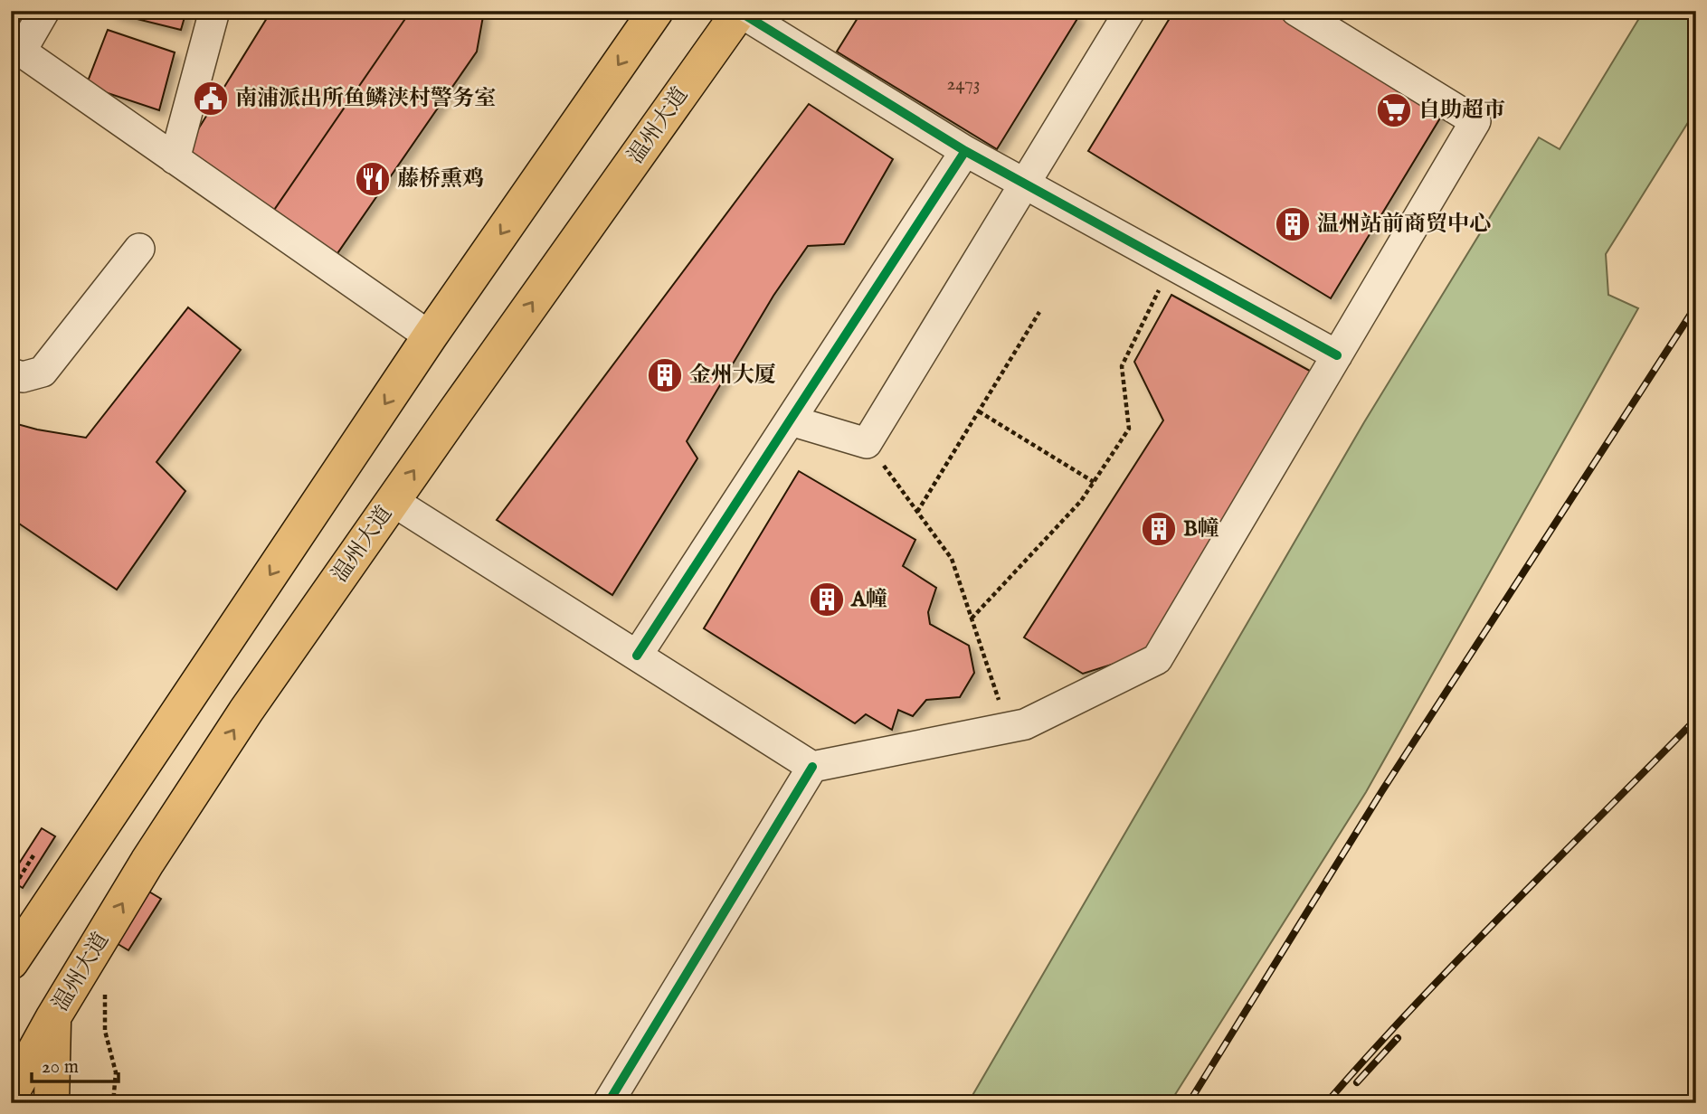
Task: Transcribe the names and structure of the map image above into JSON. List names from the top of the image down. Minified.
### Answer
{"streets":{"main road":["温州大道"]},"places":{"public building":["南浦派出所鱼鳞浃村警务室"],"supermarket":["自助超市"],"restaurant":["藤桥熏鸡"],"building":["温州站前商贸中心","金州大厦","B幢","A幢"]},"house_numbers":["2473"],"scale_bar":"20 m"}
